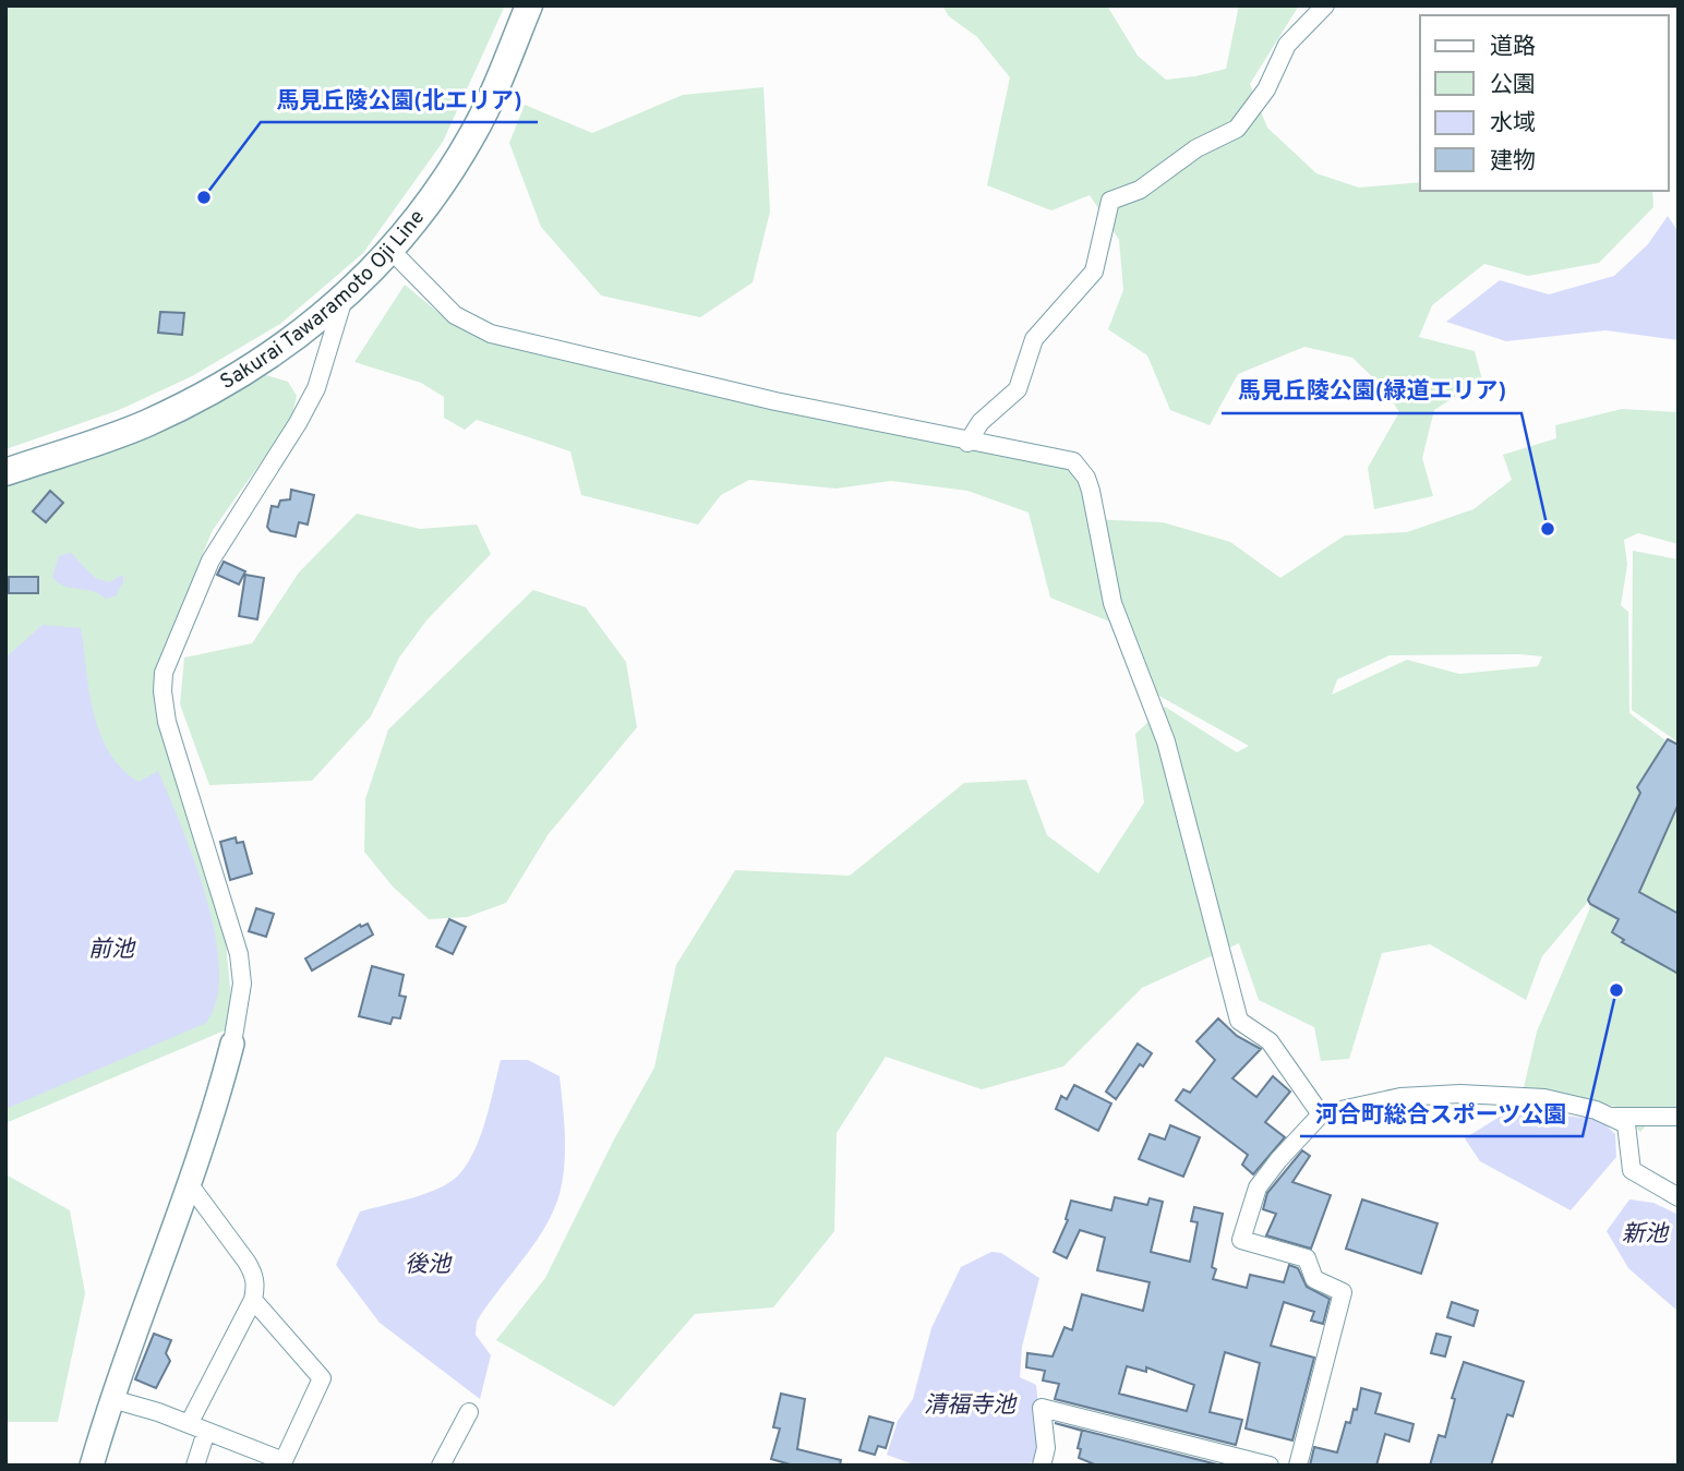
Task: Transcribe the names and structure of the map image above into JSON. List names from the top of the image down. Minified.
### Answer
{"streets":{"main road":["Sakurai Tawaramoto Oji Line"]},"water":["前池","新池","後池","清福寺池"],"places":["馬見丘陵公園(北エリア)","馬見丘陵公園(緑道エリア)","河合町総合スポーツ公園"],"legend":["道路","公園","水域","建物"]}
